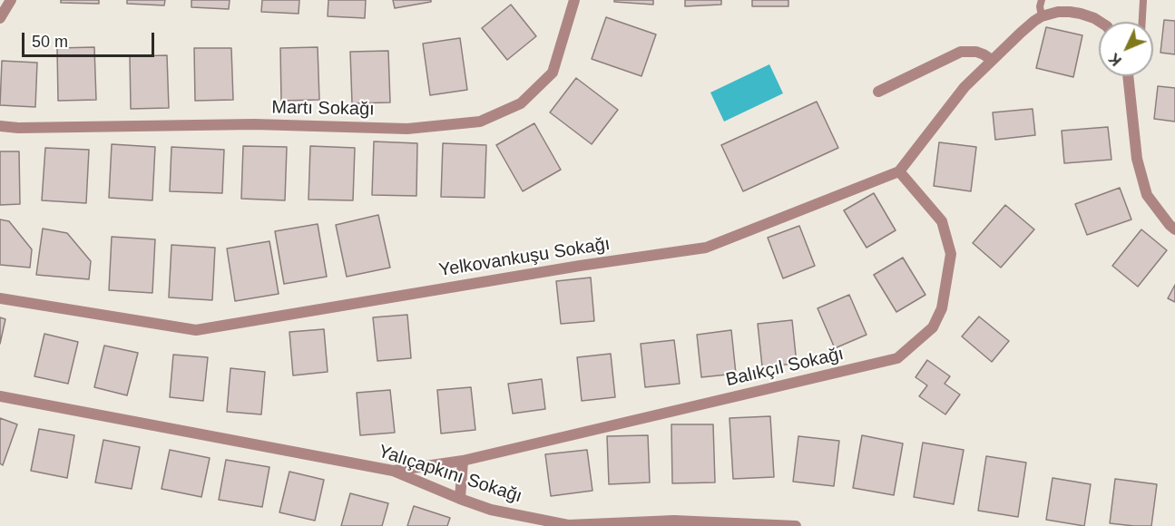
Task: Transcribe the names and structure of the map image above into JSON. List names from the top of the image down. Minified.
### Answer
{"streets":{"street":["Martı Sokağı","Yelkovankuşu Sokağı","Balıkçıl Sokağı","Yalıçapkını Sokağı"]},"crossings":[["Yelkovankuşu Sokağı","Balıkçıl Sokağı"],["Balıkçıl Sokağı","Yalıçapkını Sokağı"]],"scale_bar":"50 m","north":"bottom left"}
